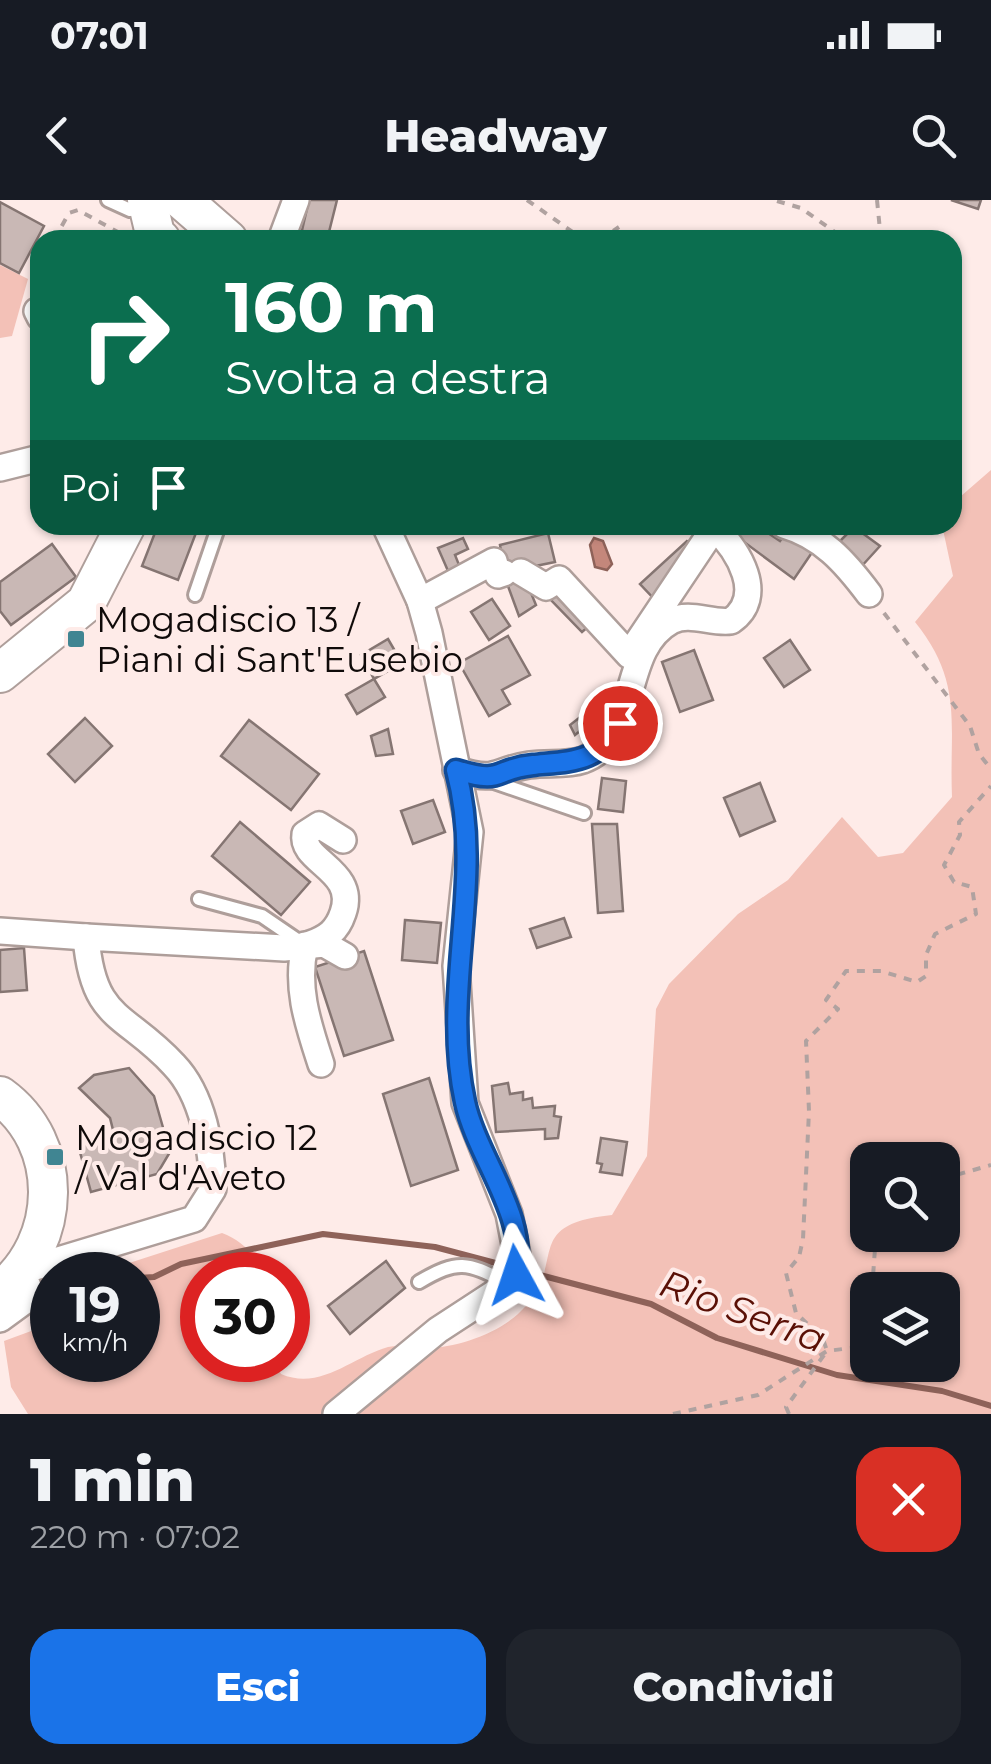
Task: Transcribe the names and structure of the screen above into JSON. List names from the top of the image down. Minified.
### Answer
{"water":["Rio Serra"],"places":{"transit":["Mogadiscio 13 / Piani di Sant'Eusebio","Mogadiscio 12 / Val d'Aveto"]},"page":{"status":"07:01","header":"Headway","turn":["160 m","Svolta a destra"],"then":"Poi","speed":"19 km/h","limit":"30","heading":["1 min","220 m · 07:02"],"buttons":["Esci","Condividi"]}}
